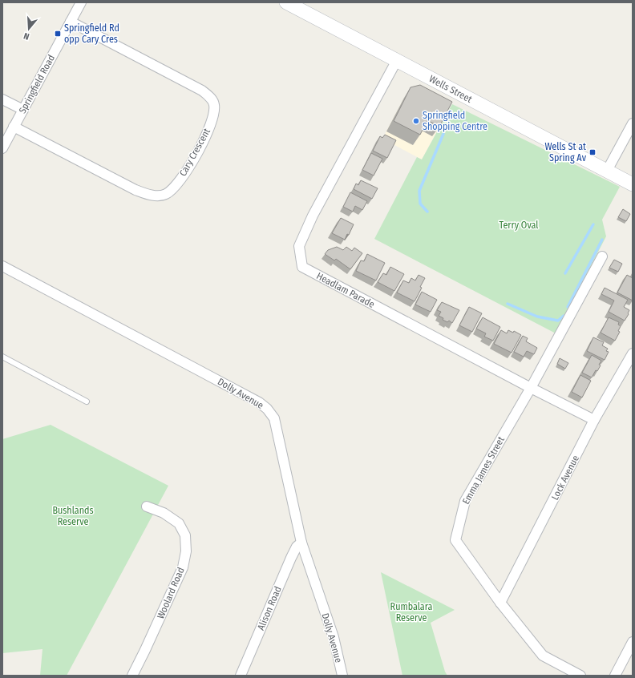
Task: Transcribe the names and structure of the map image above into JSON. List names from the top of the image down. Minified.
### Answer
{"streets":{"street":["Springfield Road","Wells Street","Cary Crescent","Headlam Parade","Dolly Avenue","Emma James Street","Lock Avenue","Woolard Road","Alison Road"]},"crossings":[["Springfield Road","Cary Crescent"],["Wells Street","Headlam Parade"],["Headlam Parade","Emma James Street"],["Headlam Parade","Lock Avenue"],["Dolly Avenue","Alison Road"],["Emma James Street","Lock Avenue"]],"parks":["Terry Oval","Bushlands Reserve","Rumbalara Reserve"],"places":{"transit":["Springfield Rd opp Cary Cres","Wells St at Spring Av"],"other":["Springfield Shopping Centre"]},"north":"bottom"}
